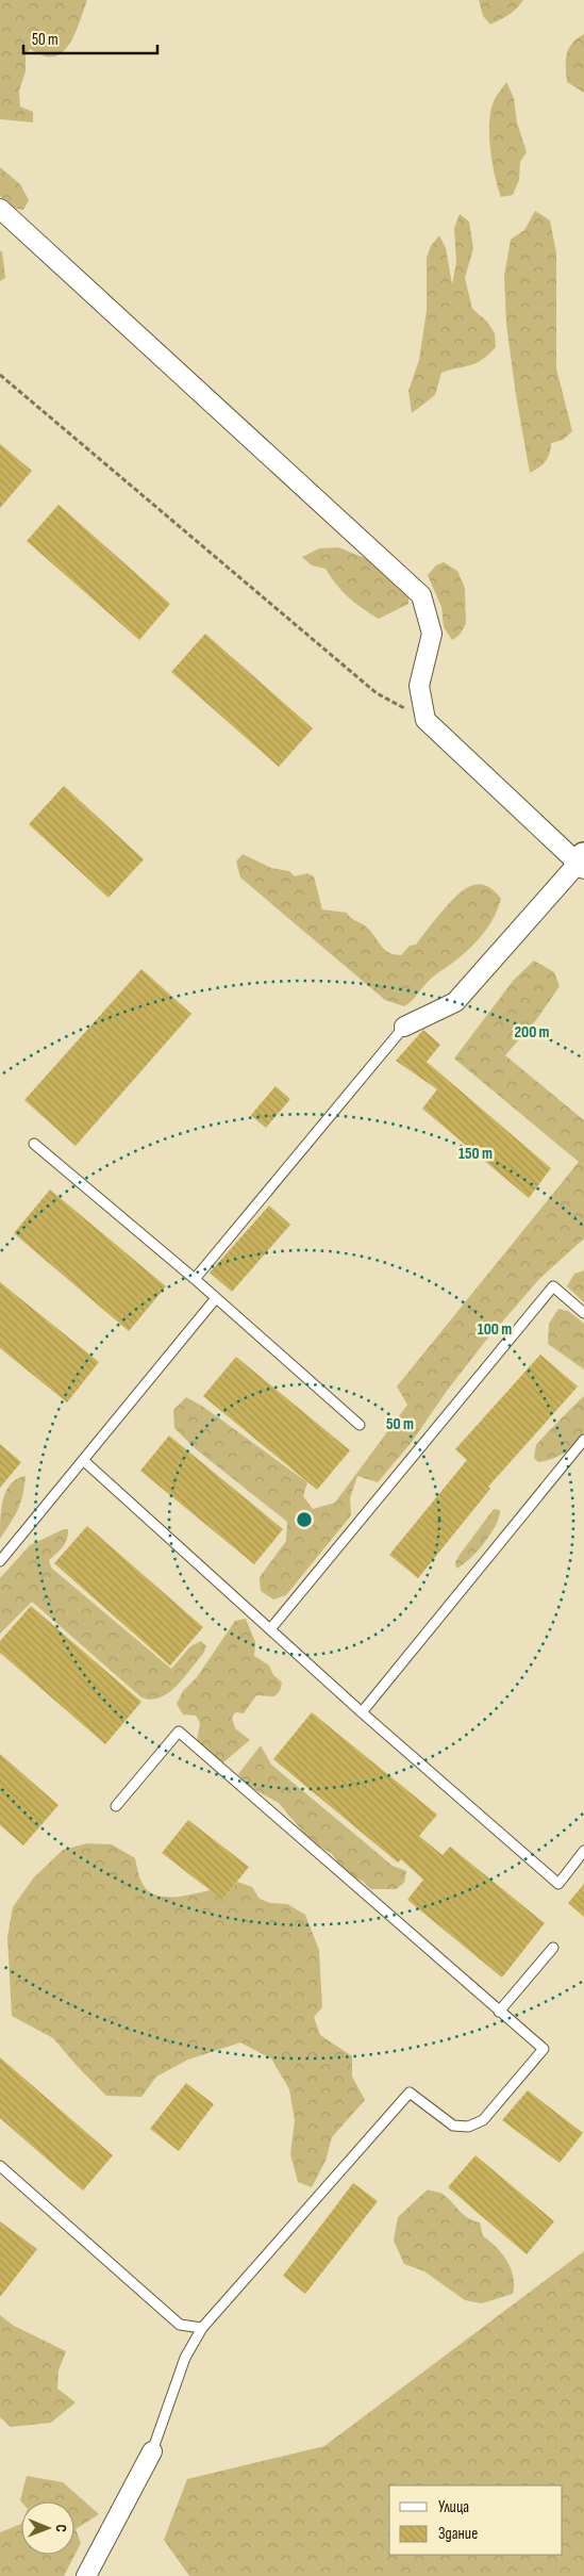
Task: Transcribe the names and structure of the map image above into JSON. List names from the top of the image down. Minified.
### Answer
{"legend":["Улица","Здание"],"scale_bar":"50 m","north":"right","rings":["200 m","150 m","100 m","50 m"]}
